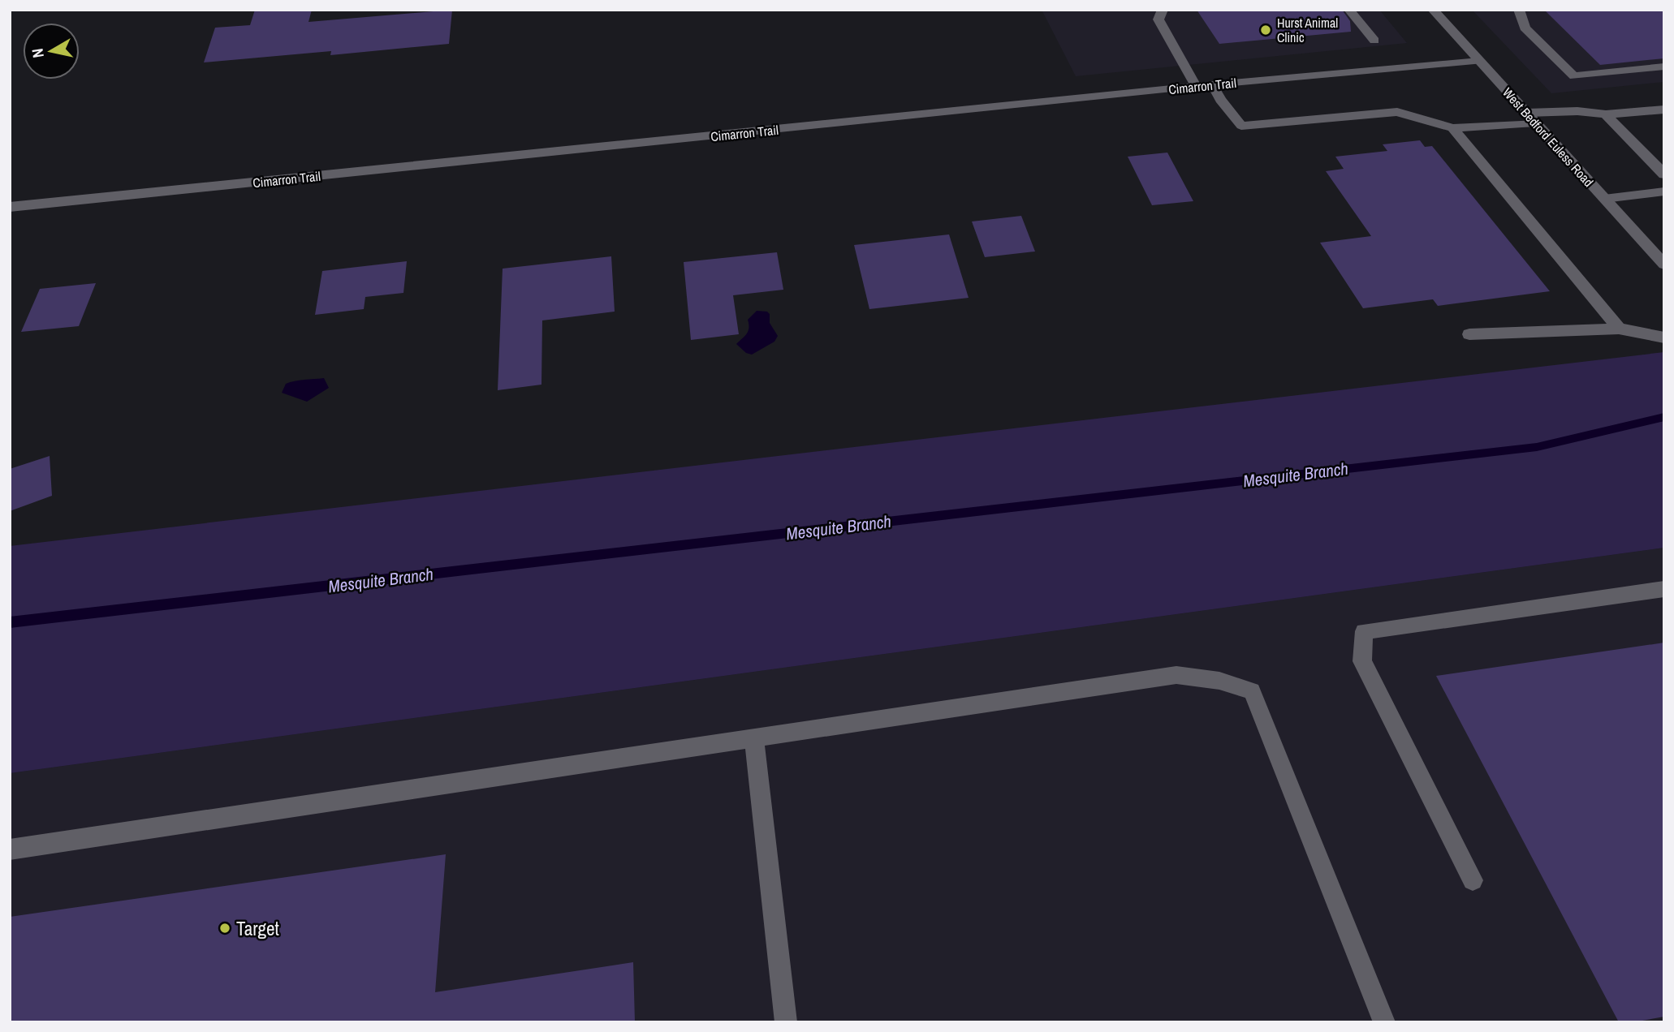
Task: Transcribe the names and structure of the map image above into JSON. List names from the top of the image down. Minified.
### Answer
{"streets":{"street":["Cimarron Trail","West Bedford Euless Road"]},"crossings":[["Cimarron Trail","West Bedford Euless Road"]],"water":["Mesquite Branch"],"places":["Hurst Animal Clinic","Target"],"north":"left"}
